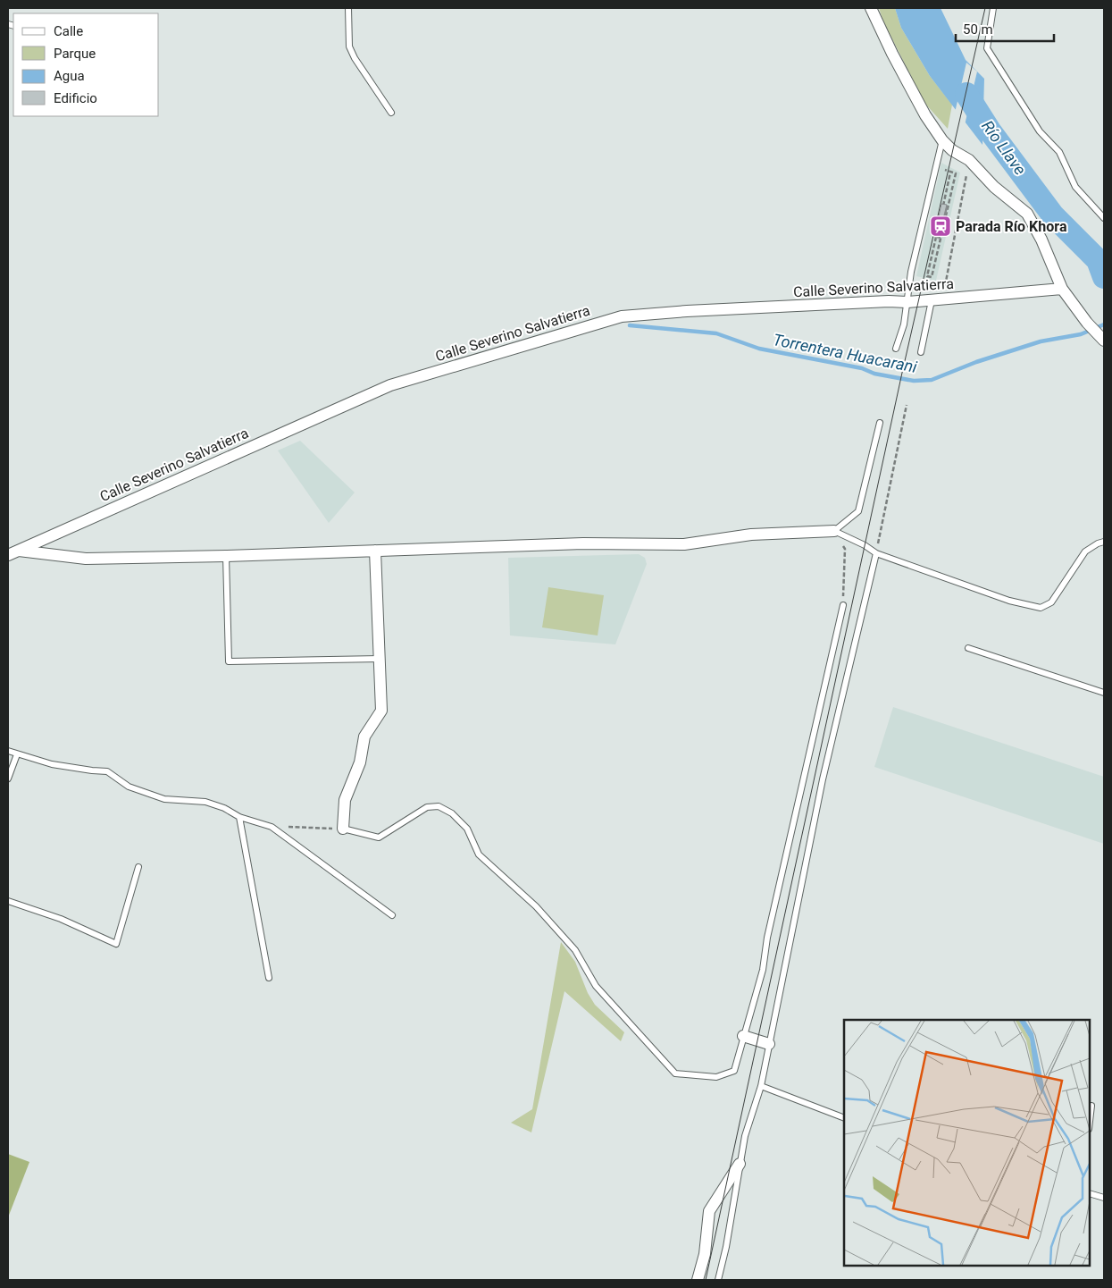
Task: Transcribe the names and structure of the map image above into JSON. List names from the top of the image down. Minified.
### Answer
{"streets":{"street":["Calle Severino Salvatierra"]},"water":["Río Llave","Torrentera Huacarani"],"places":{"station":["Parada Río Khora"]},"legend":["Calle","Parque","Agua","Edificio"],"scale_bar":"50 m"}
